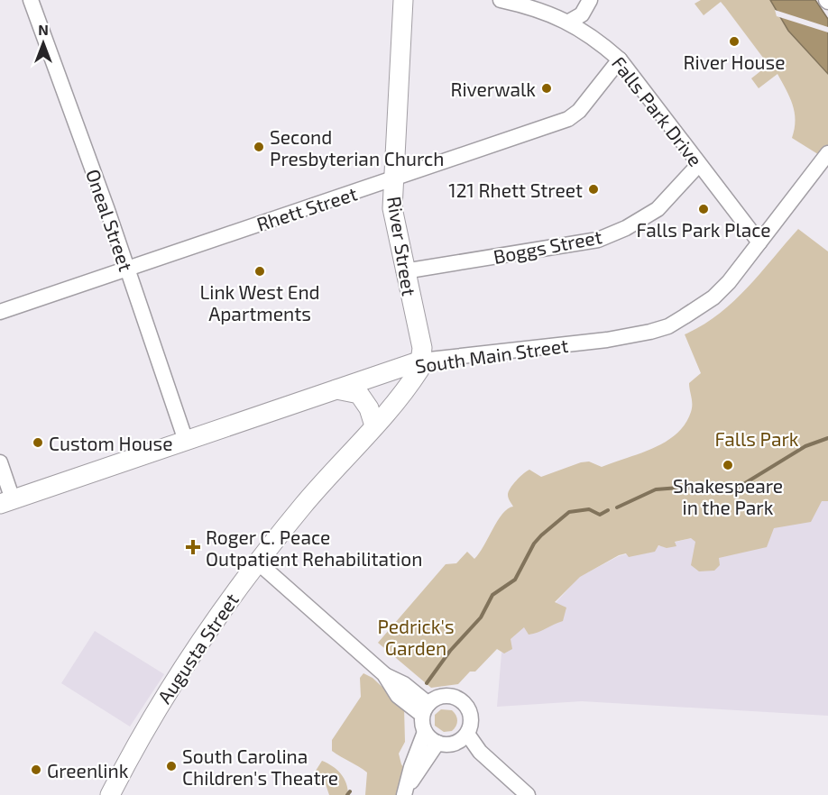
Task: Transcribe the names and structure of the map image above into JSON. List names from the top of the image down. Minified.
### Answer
{"streets":{"main road":["River Street","South Main Street","Augusta Street"],"street":["Falls Park Drive","Rhett Street","Oneal Street","Boggs Street"]},"crossings":[["Falls Park Drive","Rhett Street"],["Falls Park Drive","Boggs Street"],["Falls Park Drive","South Main Street"],["Rhett Street","Oneal Street"],["Rhett Street","River Street"],["Oneal Street","South Main Street"],["River Street","Boggs Street"],["River Street","South Main Street"],["River Street","Augusta Street"],["South Main Street","Augusta Street"]],"parks":["Falls Park","Pedrick's Garden"],"places":{"other":["River House","Riverwalk","Second Presbyterian Church","121 Rhett Street","Falls Park Place","Link West End Apartments","Custom House","Shakespeare in the Park","South Carolina Children's Theatre","Greenlink"],"health":["Roger C. Peace Outpatient Rehabilitation"]},"north":"top"}
